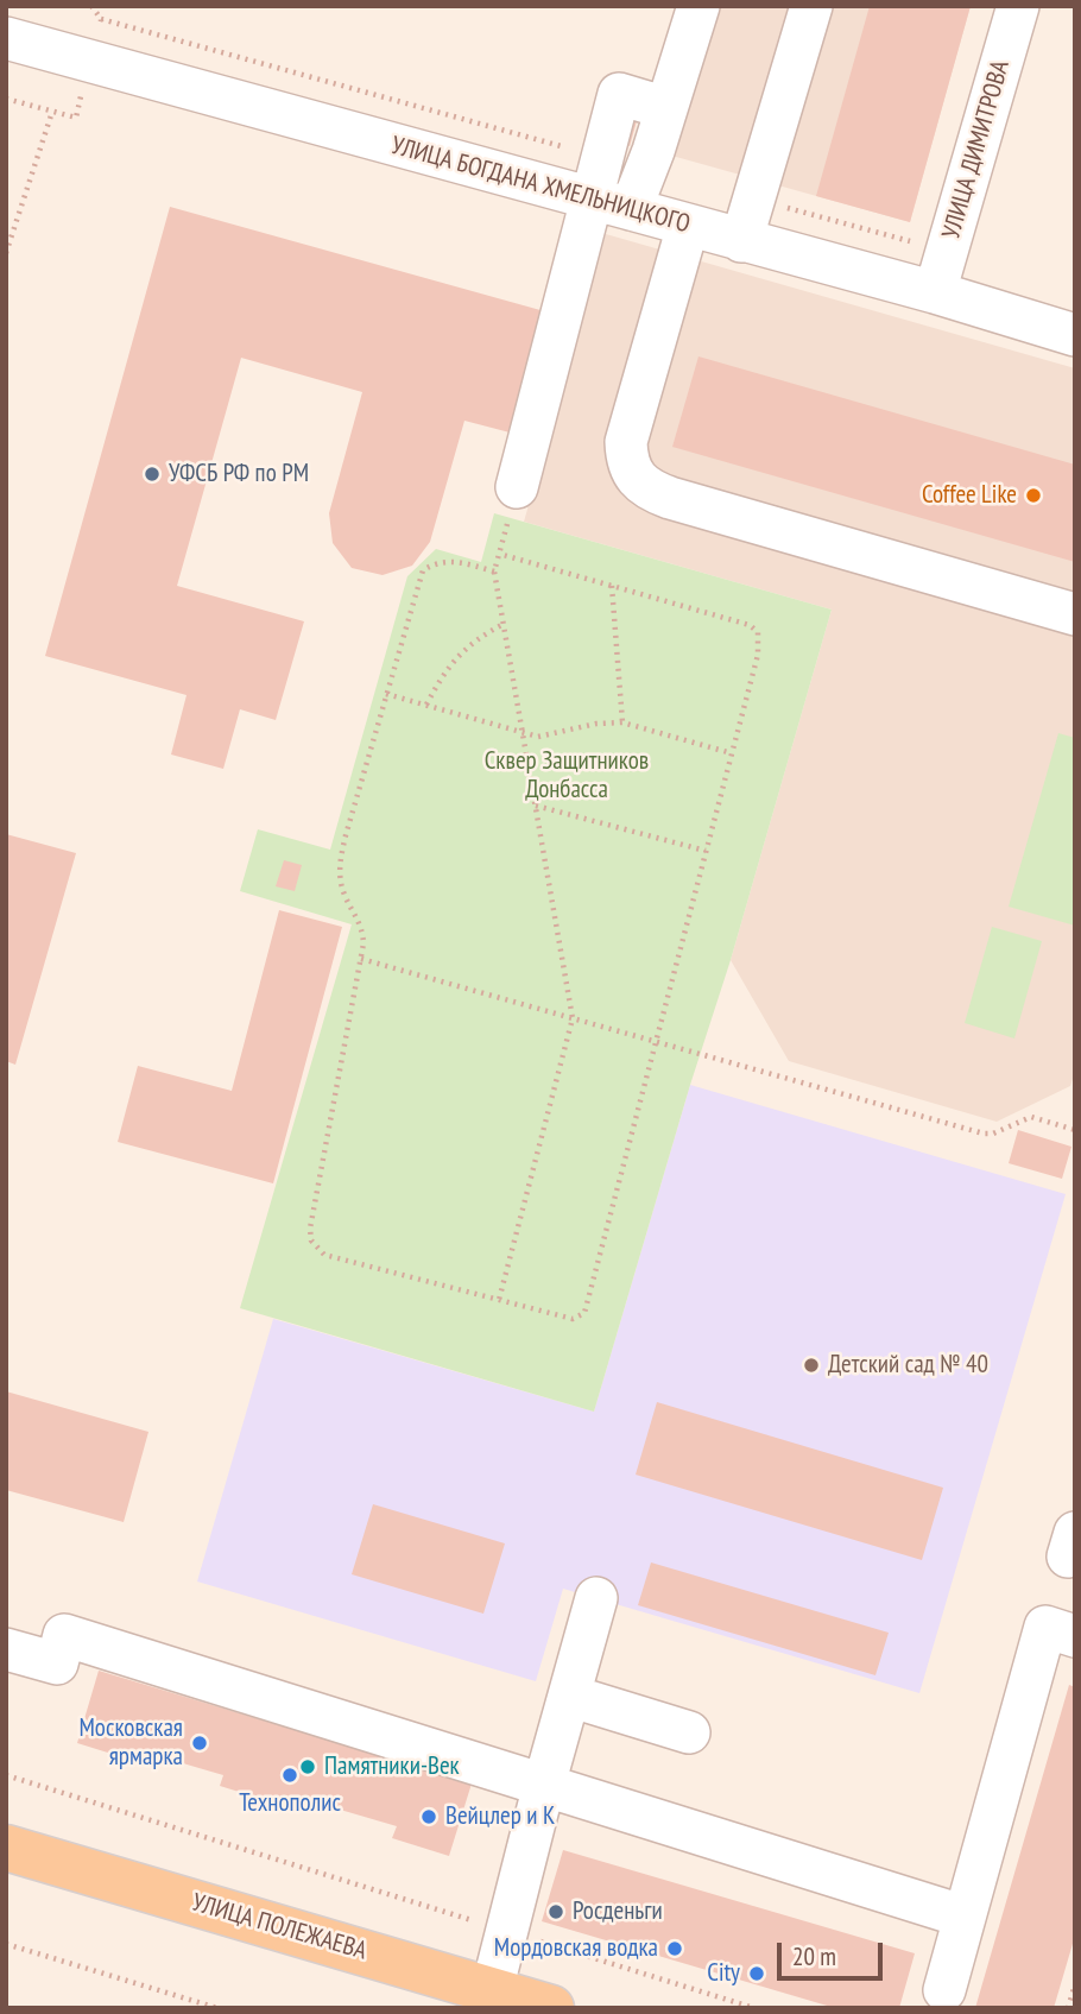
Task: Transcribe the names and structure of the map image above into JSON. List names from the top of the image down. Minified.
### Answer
{"streets":{"main road":["УЛИЦА ПОЛЕЖАЕВА"],"street":["УЛИЦА ДИМИТРОВА","УЛИЦА БОГДАНА ХМЕЛЬНИЦКОГО"]},"crossings":[["УЛИЦА ДИМИТРОВА","УЛИЦА БОГДАНА ХМЕЛЬНИЦКОГО"]],"parks":["Сквер Защитников Донбасса"],"places":["УФСБ РФ по РМ","Coffee Like","Детский сад № 40","Московская ярмарка","Памятники-Век","Технополис","Вейцлер и К","Росденьги","Мордовская водка","City"],"scale_bar":"20 m"}
